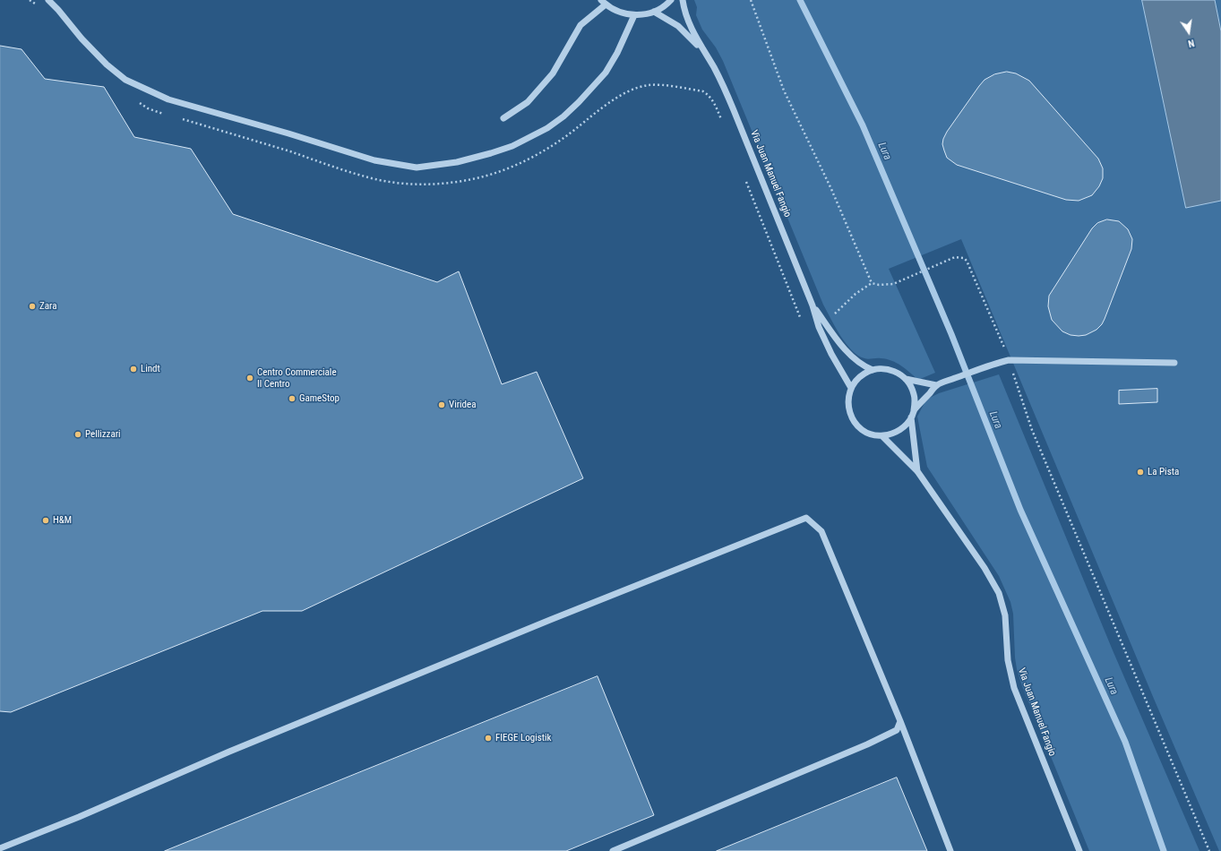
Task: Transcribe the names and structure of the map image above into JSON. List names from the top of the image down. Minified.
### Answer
{"streets":{"street":["Via Juan Manuel Fangio"]},"water":["Lura"],"places":["Zara","Lindt","Centro Commerciale Il Centro","GameStop","Viridea","Pellizzari","La Pista","H&M","FIEGE Logistik"],"north":"bottom"}
